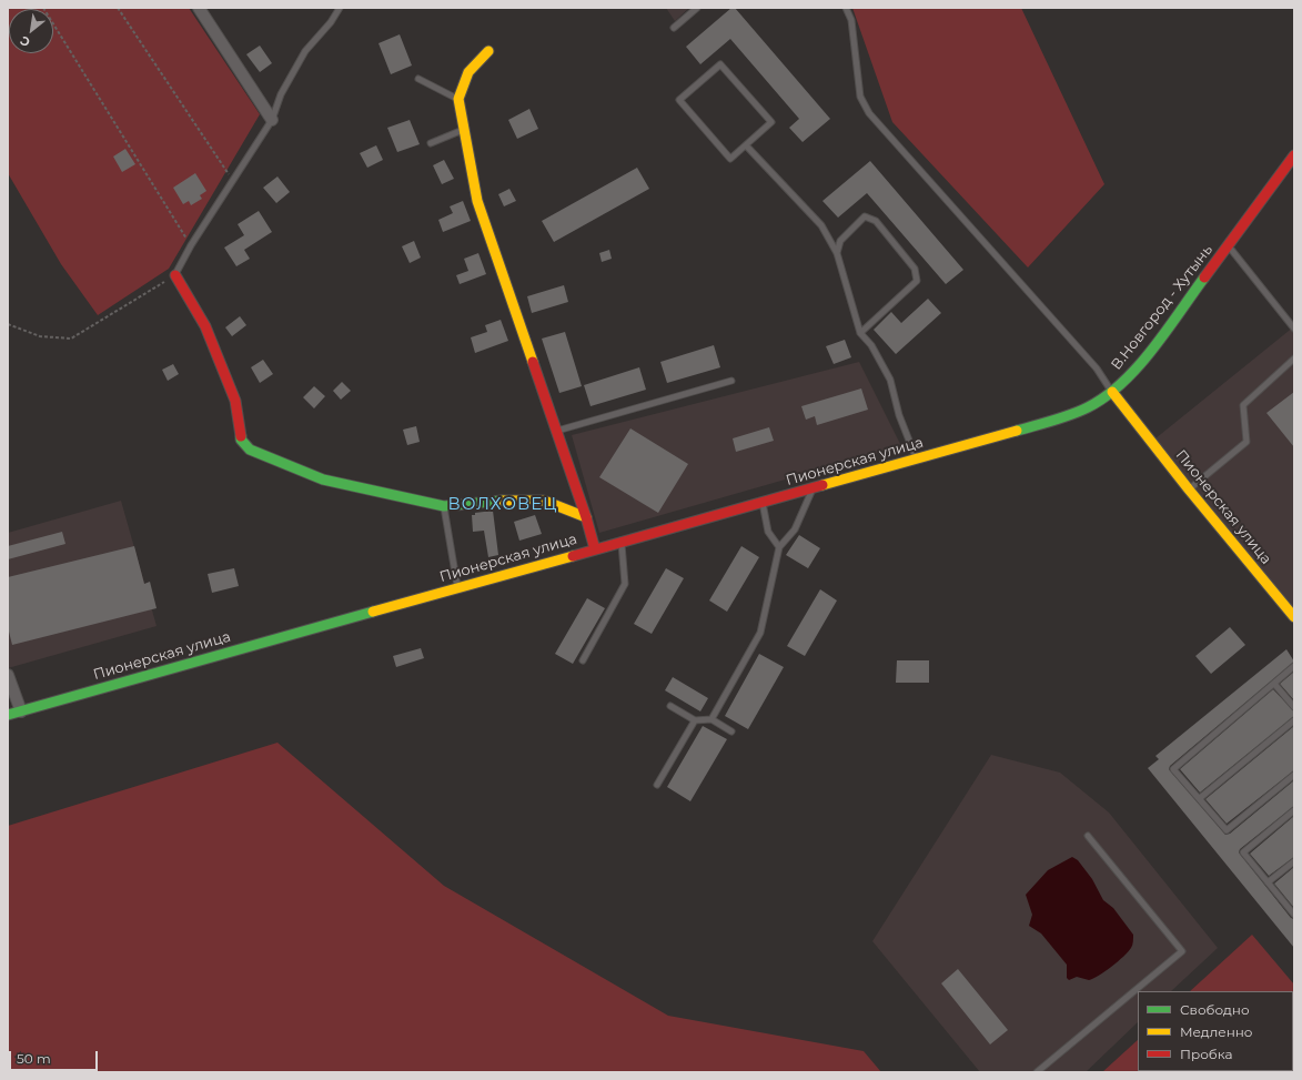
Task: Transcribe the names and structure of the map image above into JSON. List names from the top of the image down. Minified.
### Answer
{"streets":{"street":["В.Новгород - Хутынь","Пионерская улица"]},"crossings":[["В.Новгород - Хутынь","Пионерская улица"]],"districts":["ВОЛХОВЕЦ"],"legend":["Свободно","Медленно","Пробка"],"scale_bar":"50 m","north":"bottom left"}
